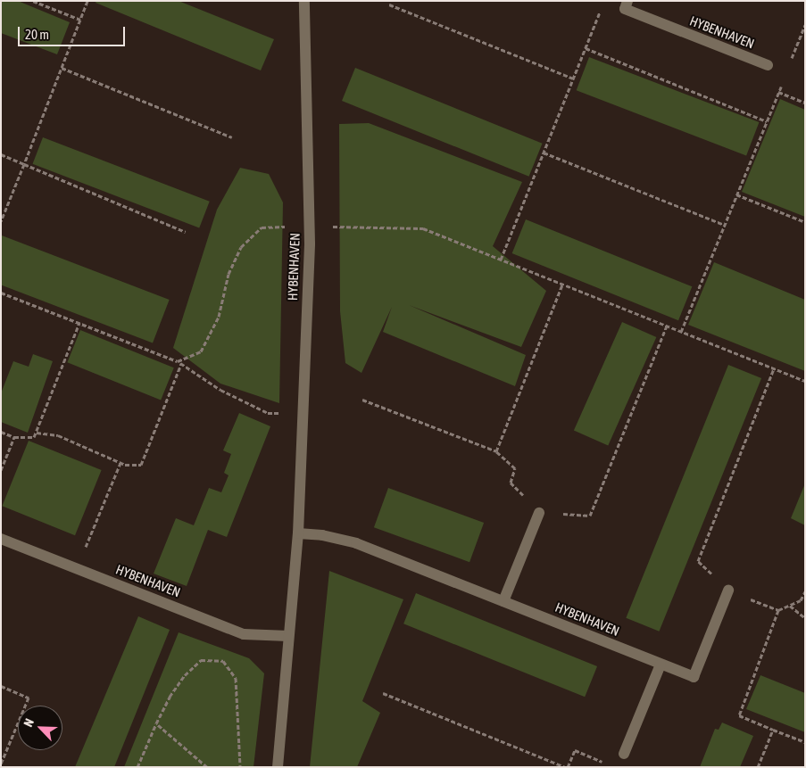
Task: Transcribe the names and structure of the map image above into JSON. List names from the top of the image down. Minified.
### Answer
{"streets":{"street":["HYBENHAVEN"]},"scale_bar":"20 m","north":"top left"}
